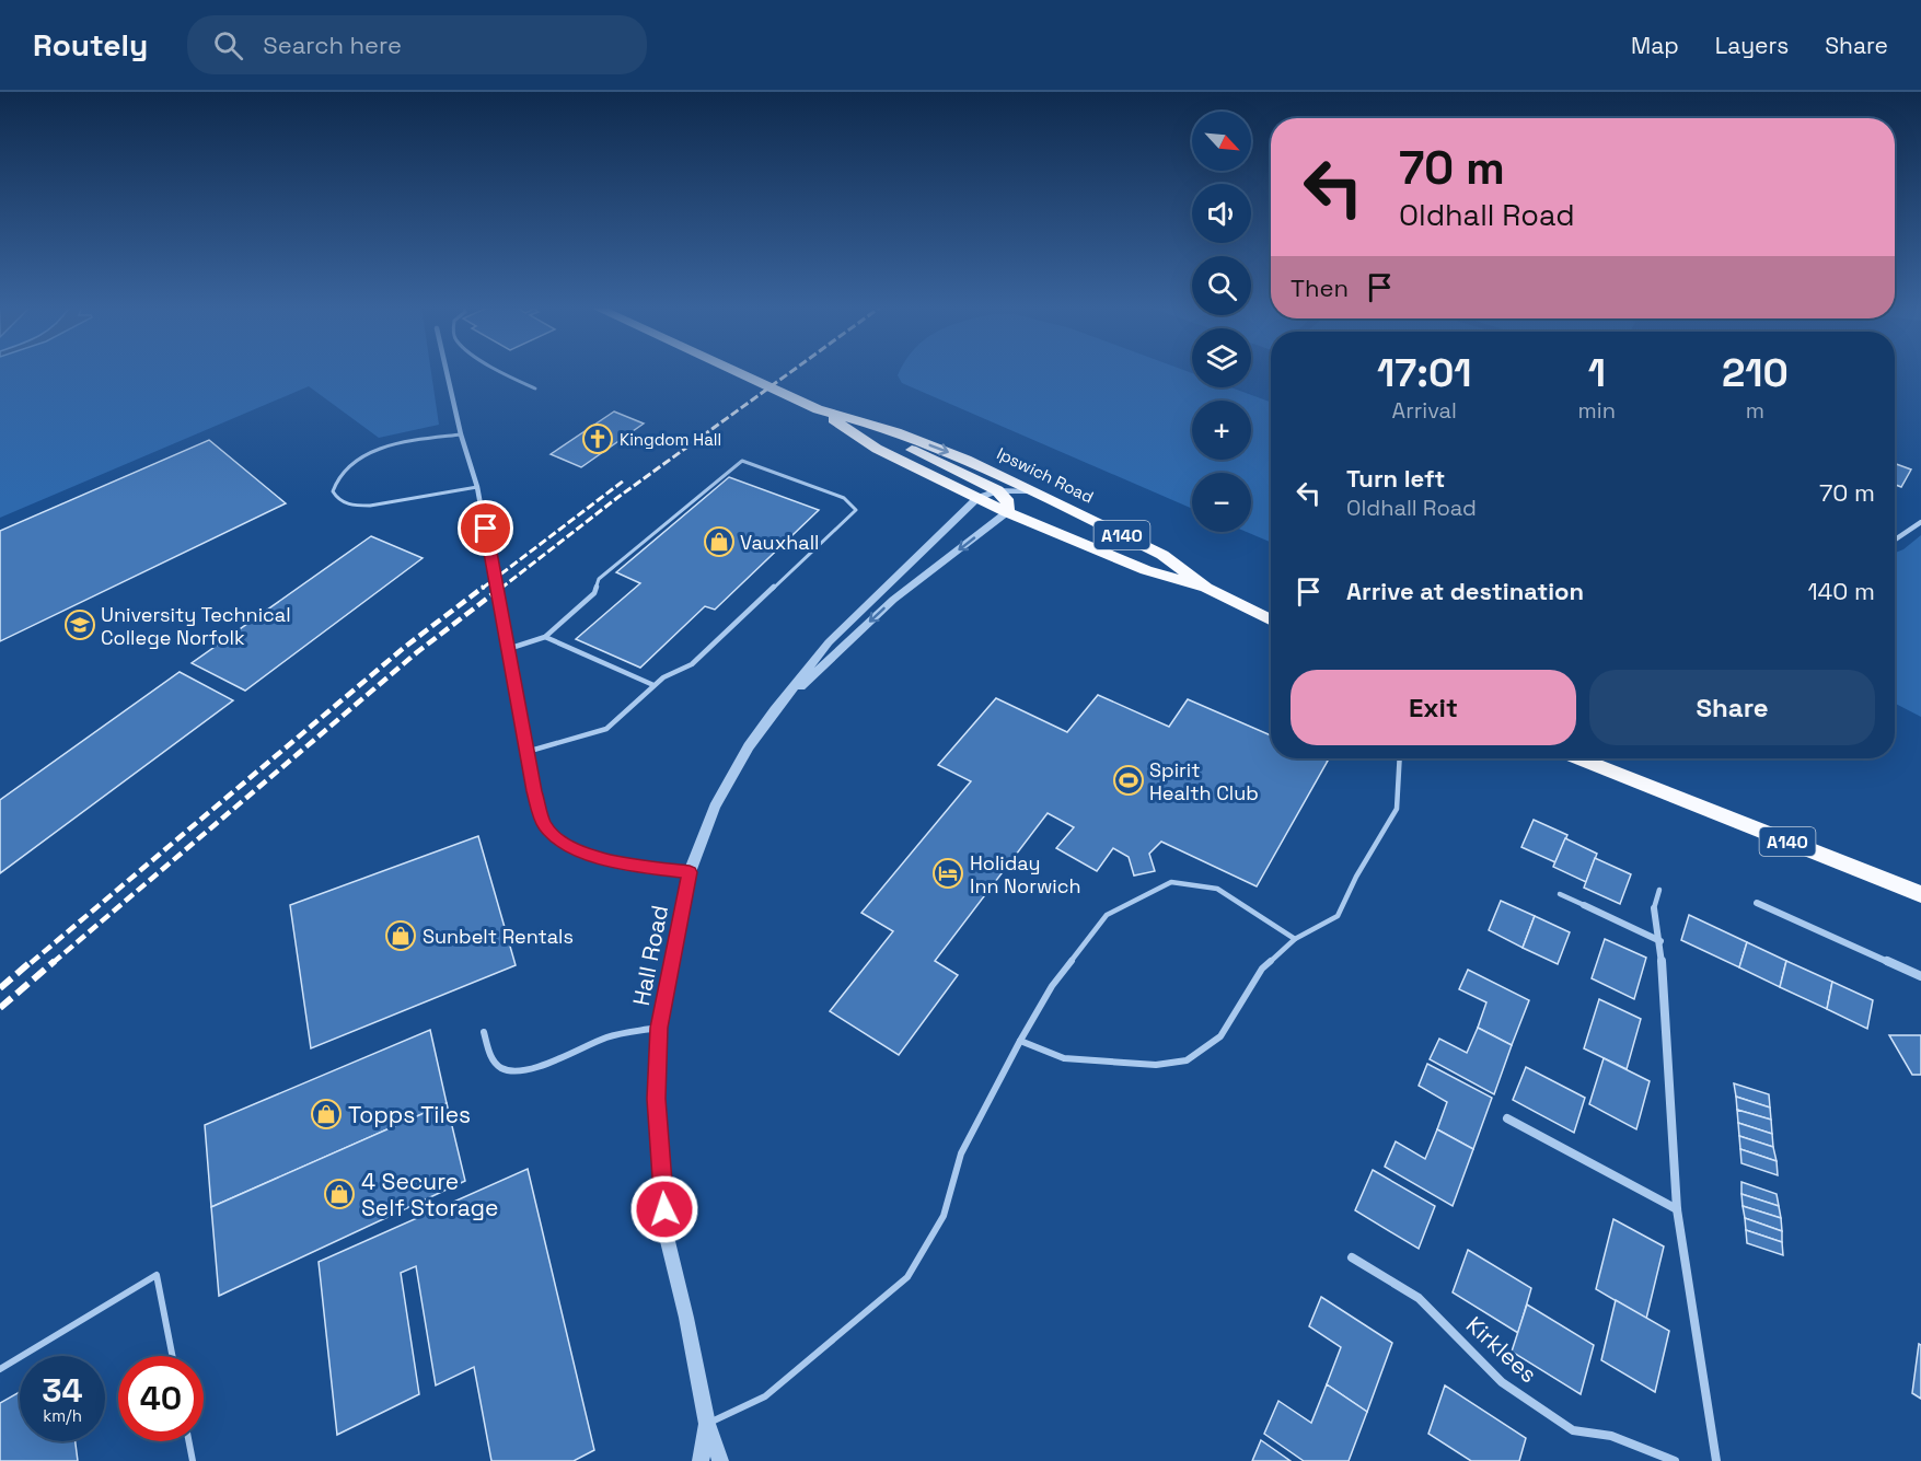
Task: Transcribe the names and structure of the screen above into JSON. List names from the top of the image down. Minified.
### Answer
{"streets":{"highway":["Ipswich Road","A140"],"street":["Hall Road","Kirklees"]},"crossings":[["Ipswich Road","Hall Road"]],"places":{"church":["Kingdom Hall"],"shop":["Vauxhall","Sunbelt Rentals","Topps Tiles","4 Secure Self Storage"],"school or university":["University Technical College Norfolk"],"sports":["Spirit Health Club"],"hotel":["Holiday Inn Norwich"]},"north":"bottom right","page":{"header":"Routely","search":"Search here","nav":["Map","Layers","Share"],"map_buttons":["+","−"],"turn":["70 m","Oldhall Road"],"then":"Then","eta":["17:01","Arrival","1","min","210","m"],"list":[{"name":"Turn left","note":"Oldhall Road","value":"70 m"},{"name":"Arrive at destination","value":"140 m"}],"buttons":["Exit","Share"],"speed":"34 km/h","limit":"40"}}
